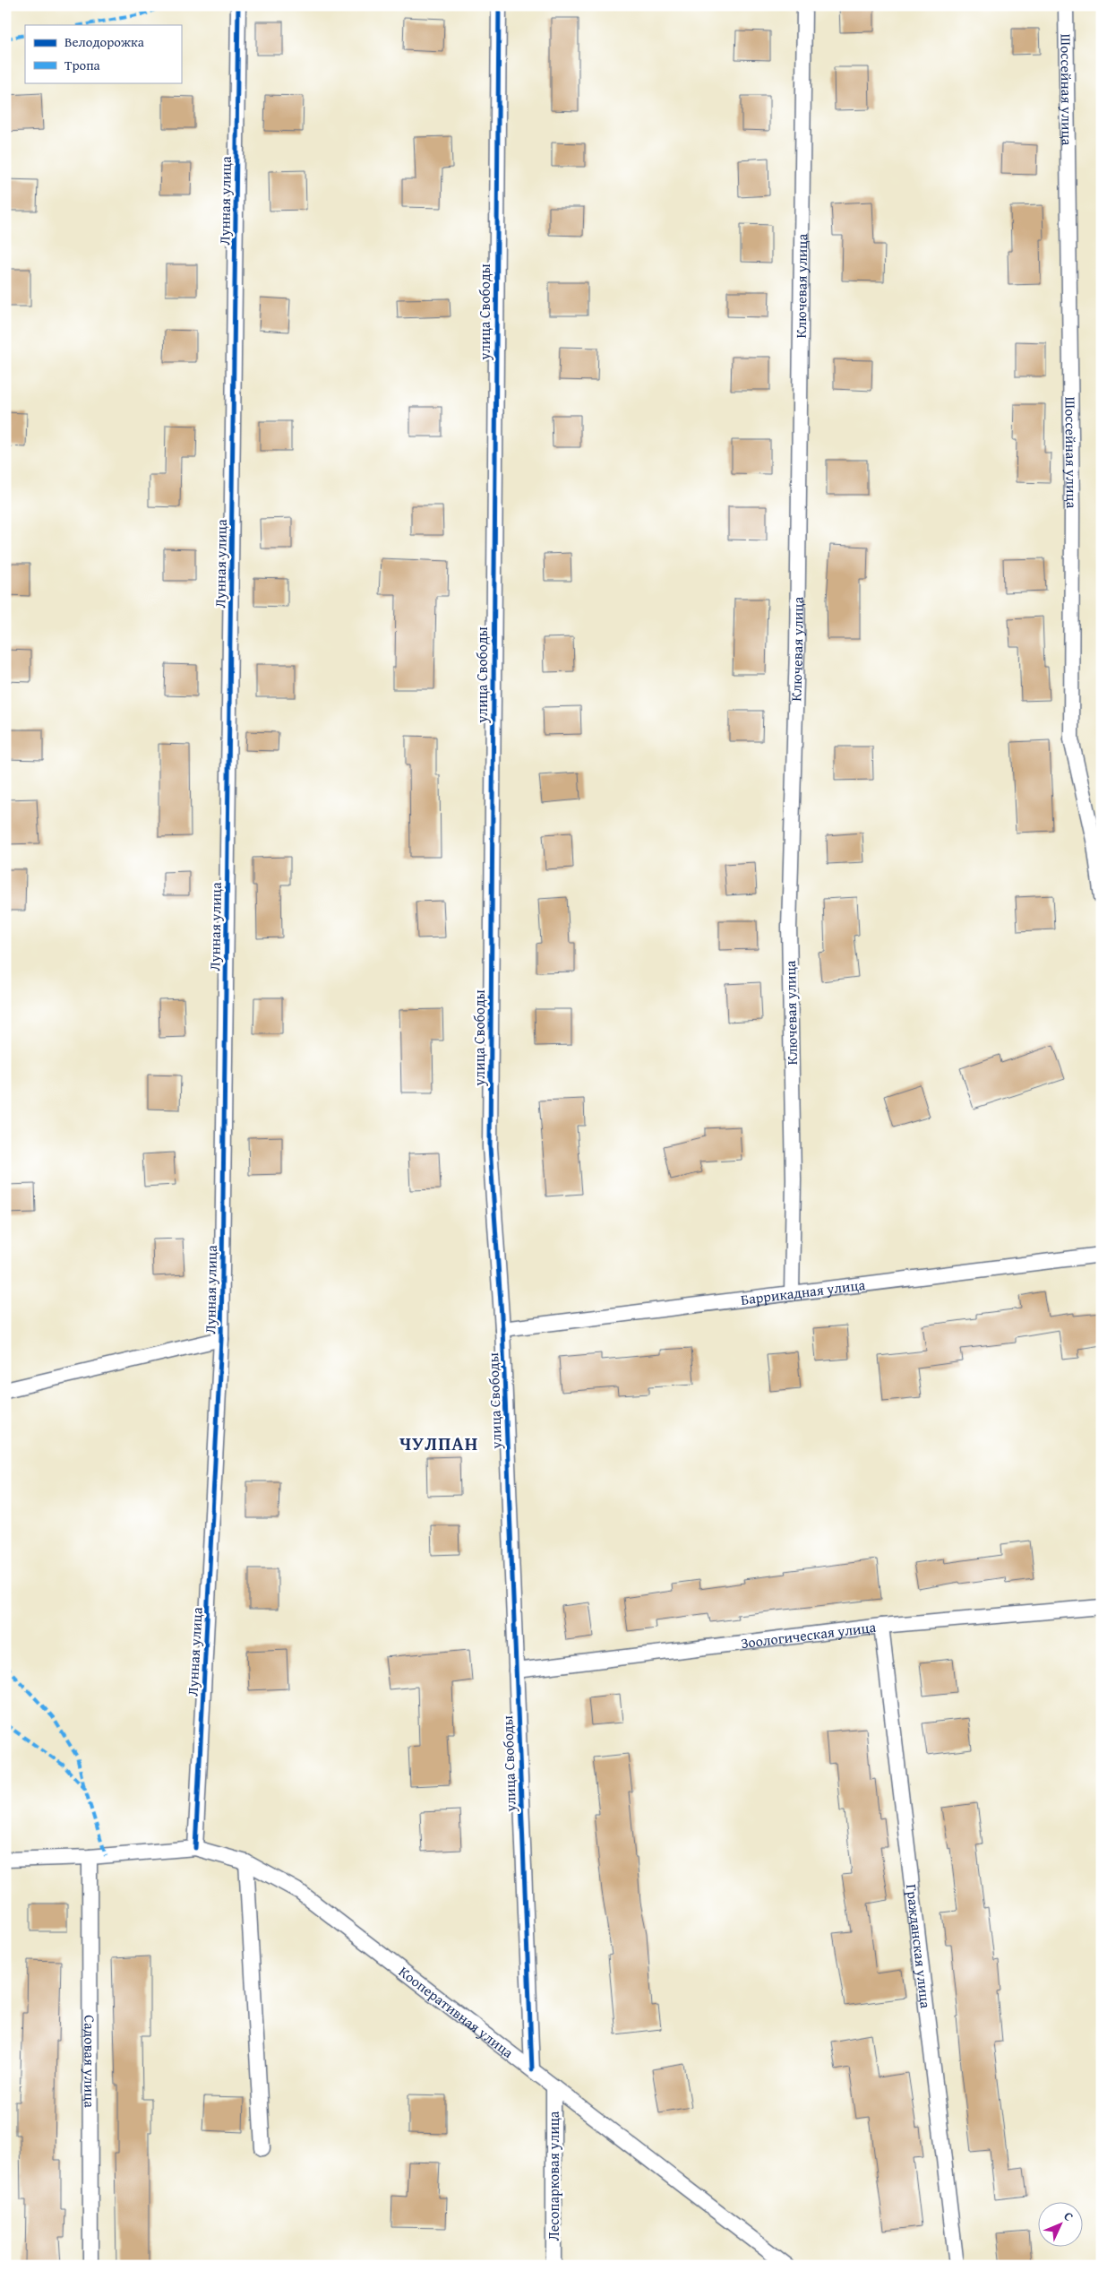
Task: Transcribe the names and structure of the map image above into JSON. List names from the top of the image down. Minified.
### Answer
{"streets":{"street":["Шоссейная улица","Лунная улица","Ключевая улица","улица Свободы","Баррикадная улица","Зоологическая улица","Гражданская улица","Кооперативная улица","Садовая улица","Лесопарковая улица"]},"crossings":[["Лунная улица","Кооперативная улица"],["Ключевая улица","Баррикадная улица"],["улица Свободы","Баррикадная улица"],["улица Свободы","Зоологическая улица"],["улица Свободы","Кооперативная улица"],["Зоологическая улица","Гражданская улица"],["Кооперативная улица","Садовая улица"],["Кооперативная улица","Лесопарковая улица"]],"districts":["ЧУЛПАН"],"legend":["Велодорожка","Тропа"],"north":"top right"}
